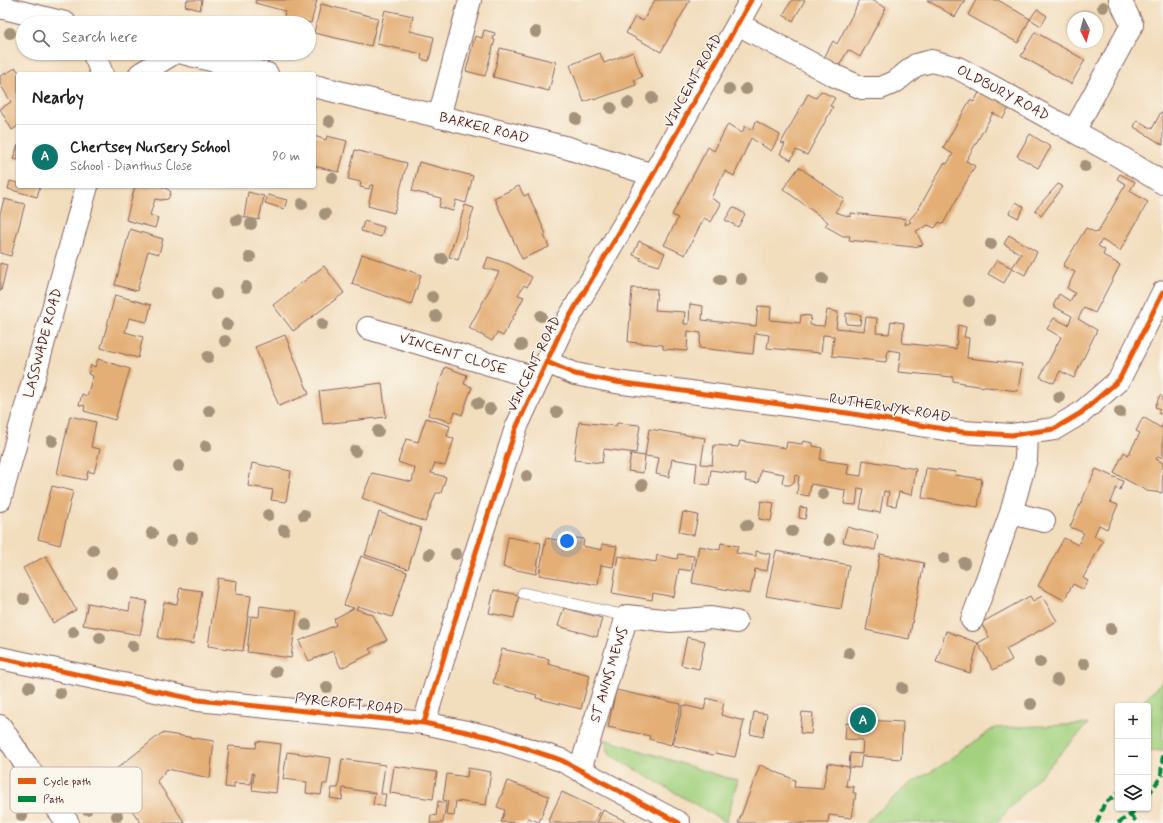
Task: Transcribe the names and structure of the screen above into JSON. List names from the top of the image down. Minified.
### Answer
{"streets":{"street":["VINCENT ROAD","OLDBURY ROAD","BARKER ROAD","LASSWADE ROAD","VINCENT CLOSE","RUTHERWYK ROAD","ST ANNS MEWS","PYRCROFT ROAD"]},"crossings":[["VINCENT ROAD","OLDBURY ROAD"],["VINCENT ROAD","BARKER ROAD"],["VINCENT ROAD","VINCENT CLOSE"],["VINCENT ROAD","RUTHERWYK ROAD"],["VINCENT ROAD","PYRCROFT ROAD"],["VINCENT CLOSE","RUTHERWYK ROAD"],["ST ANNS MEWS","PYRCROFT ROAD"]],"legend":["Cycle path","Path"],"north":"bottom","page":{"search":"Search here","heading":"Nearby","list":[{"mark":"A","name":"Chertsey Nursery School","note":"School · Dianthus Close","value":"90 m"}],"map_buttons":["+","−"],"pins":"A"}}
